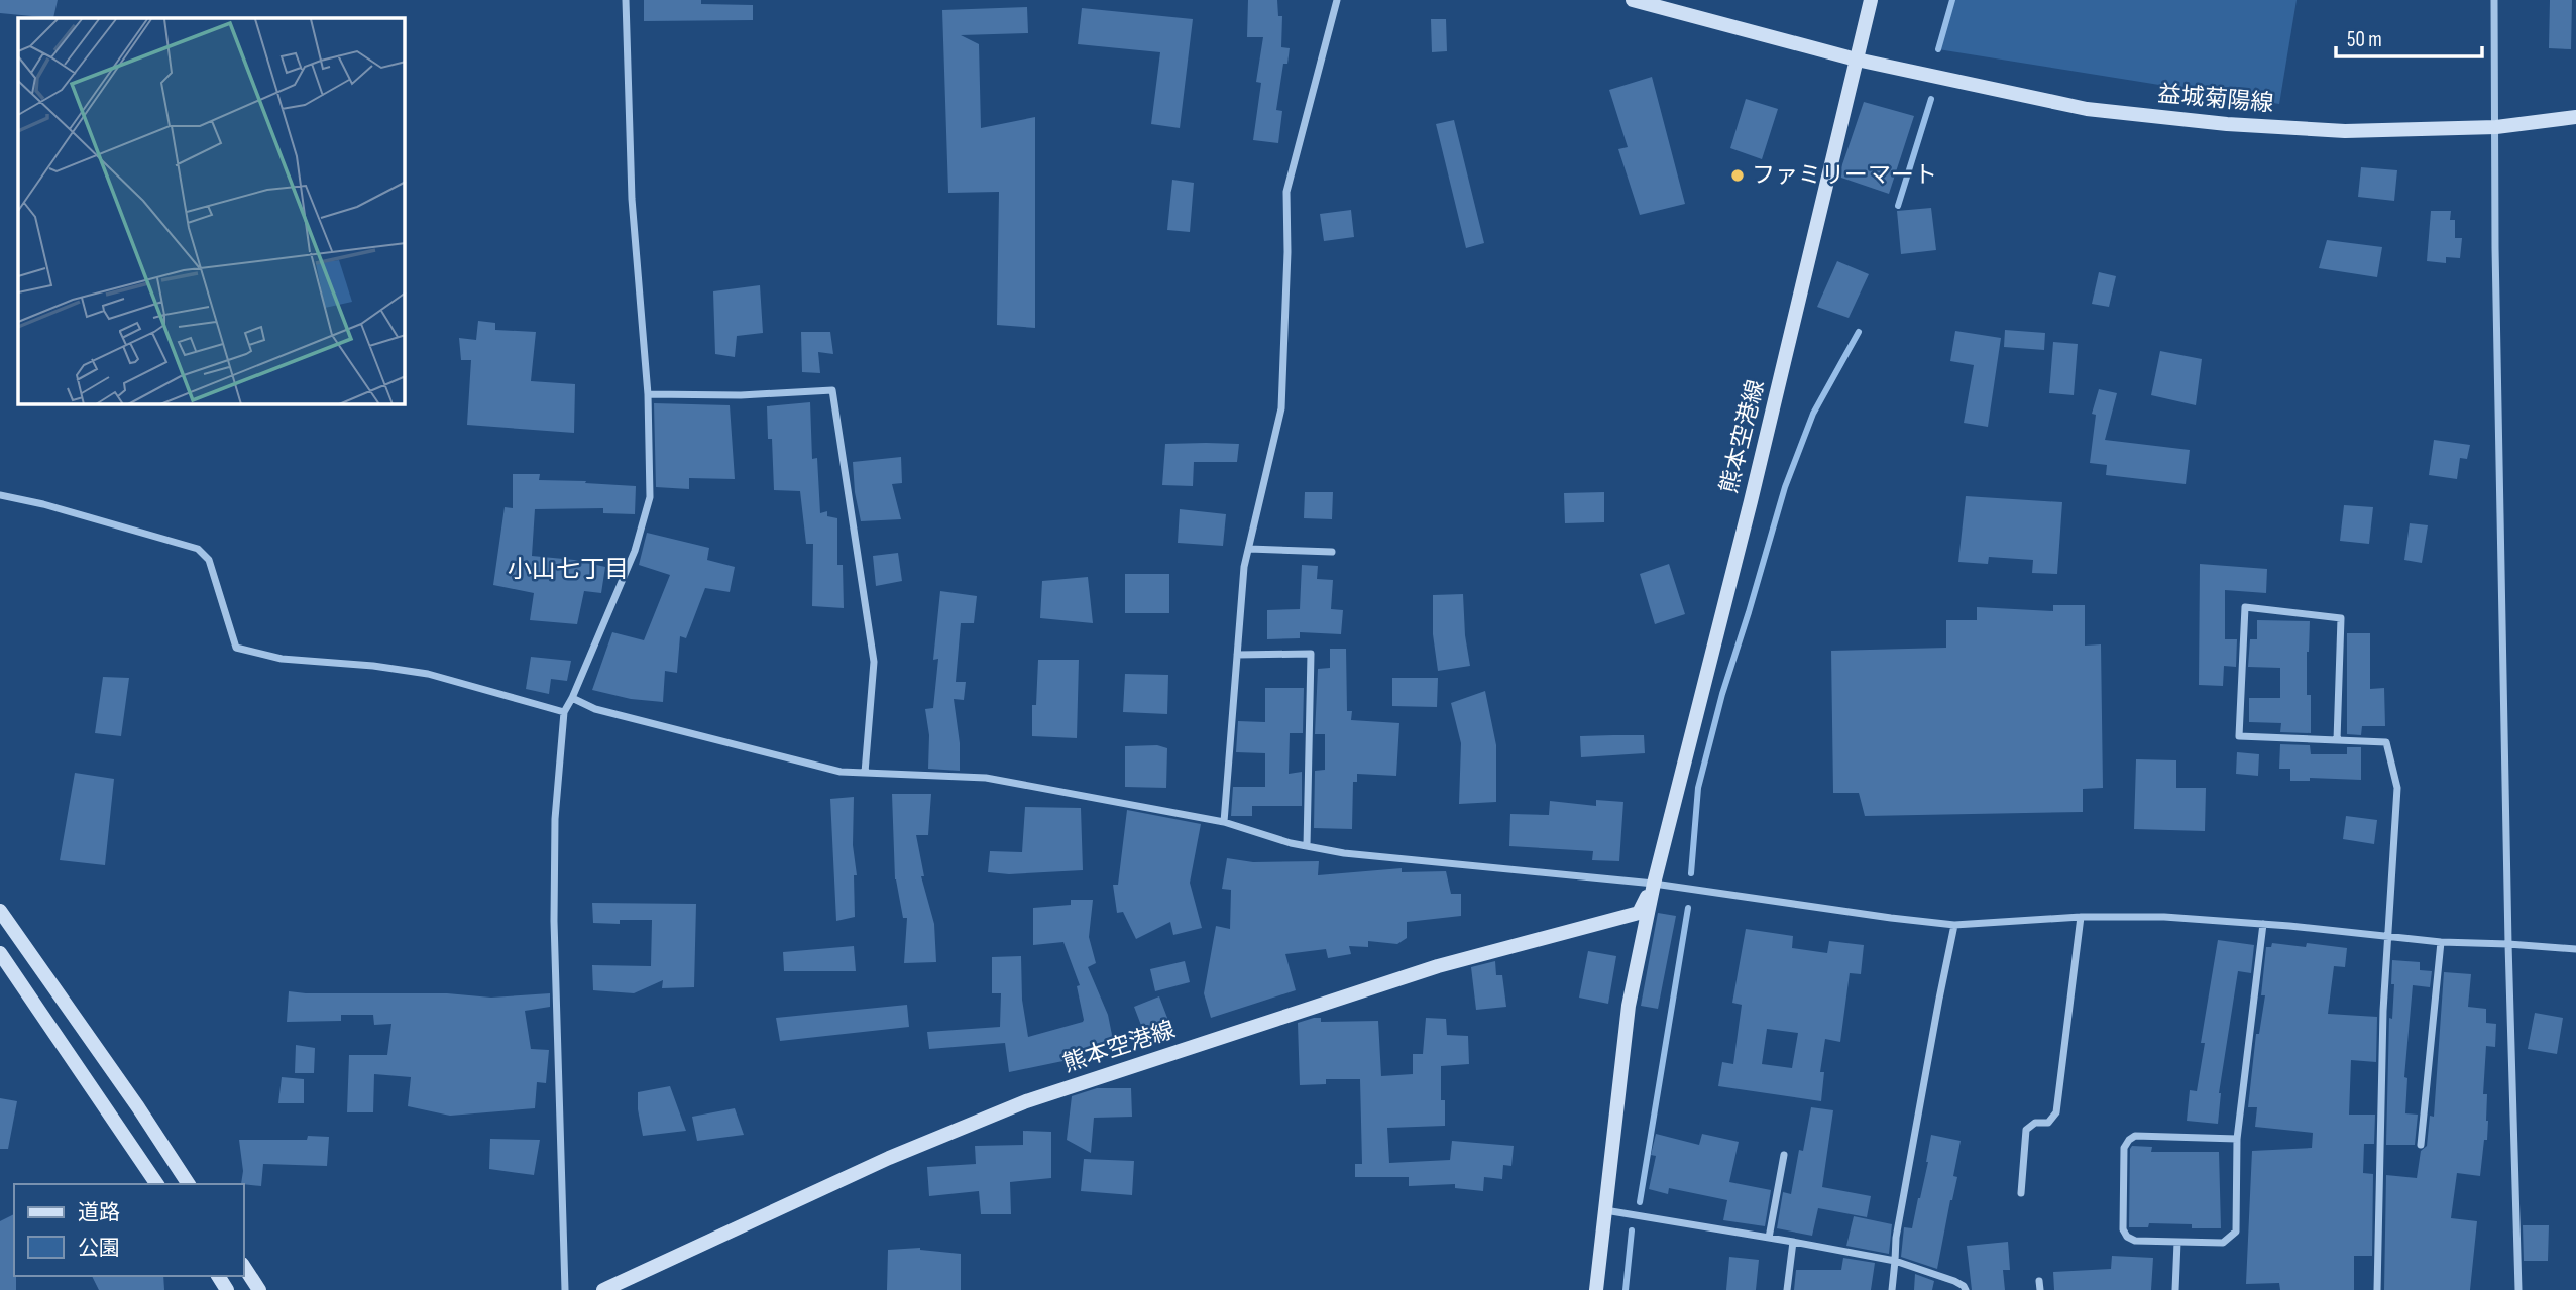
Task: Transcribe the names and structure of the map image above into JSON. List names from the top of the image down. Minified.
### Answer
{"streets":{"main road":["益城菊陽線","熊本空港線"]},"crossings":[["益城菊陽線","熊本空港線"]],"districts":["小山七丁目"],"places":["ファミリーマート"],"legend":["道路","公園"],"scale_bar":"50 m"}
